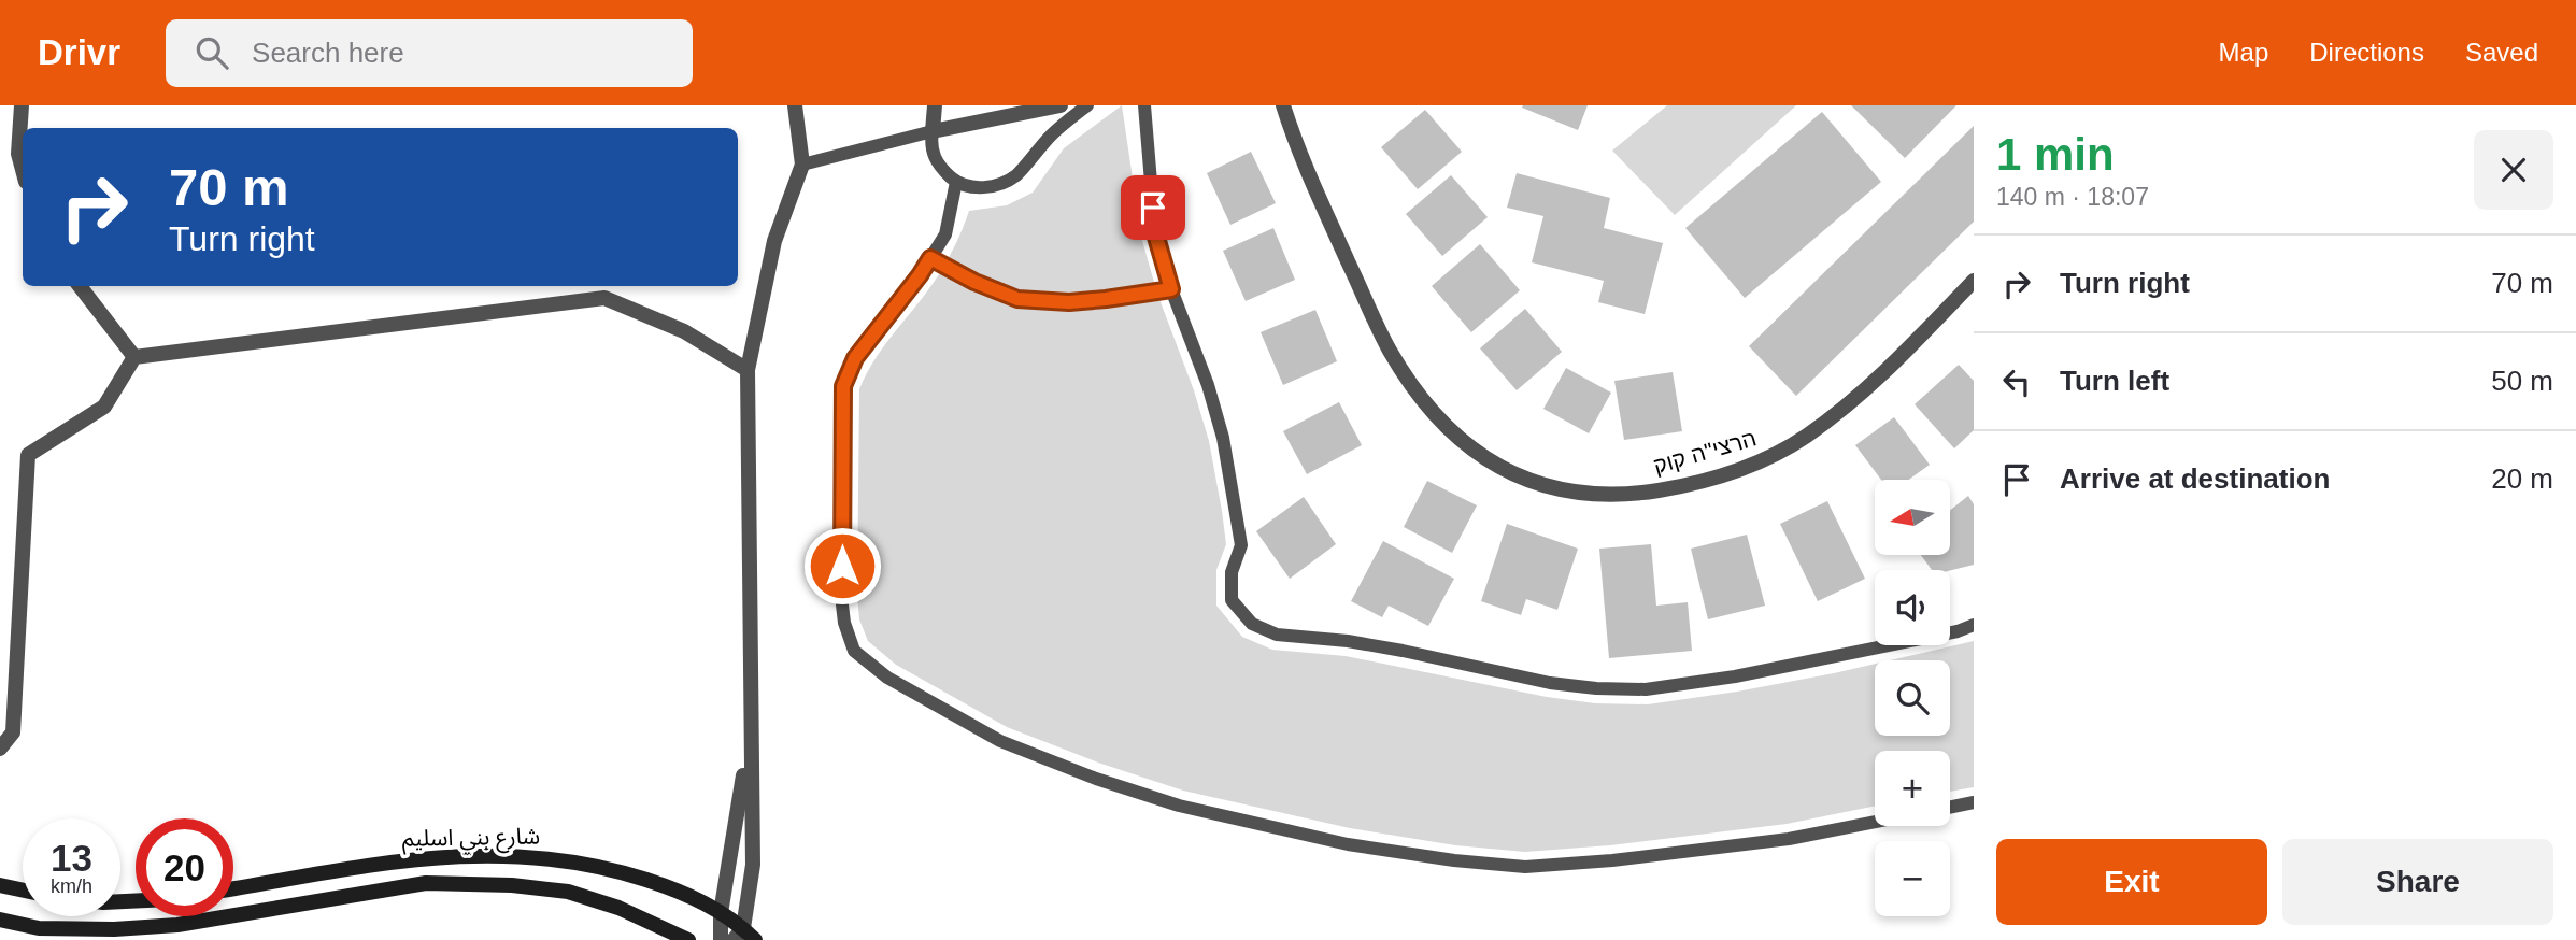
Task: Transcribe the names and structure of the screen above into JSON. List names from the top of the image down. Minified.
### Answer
{"streets":{"main road":["شارع بني اسليم"],"street":["הרצי\"ה קוק"]},"north":"left","page":{"header":"Drivr","search":"Search here","nav":["Map","Directions","Saved"],"heading":["1 min","140 m · 18:07"],"turn":["70 m","Turn right"],"list":[{"name":"Turn right","value":"70 m"},{"name":"Turn left","value":"50 m"},{"name":"Arrive at destination","value":"20 m"}],"map_buttons":["+","−"],"speed":"13 km/h","limit":"20","buttons":["Exit","Share"]}}
